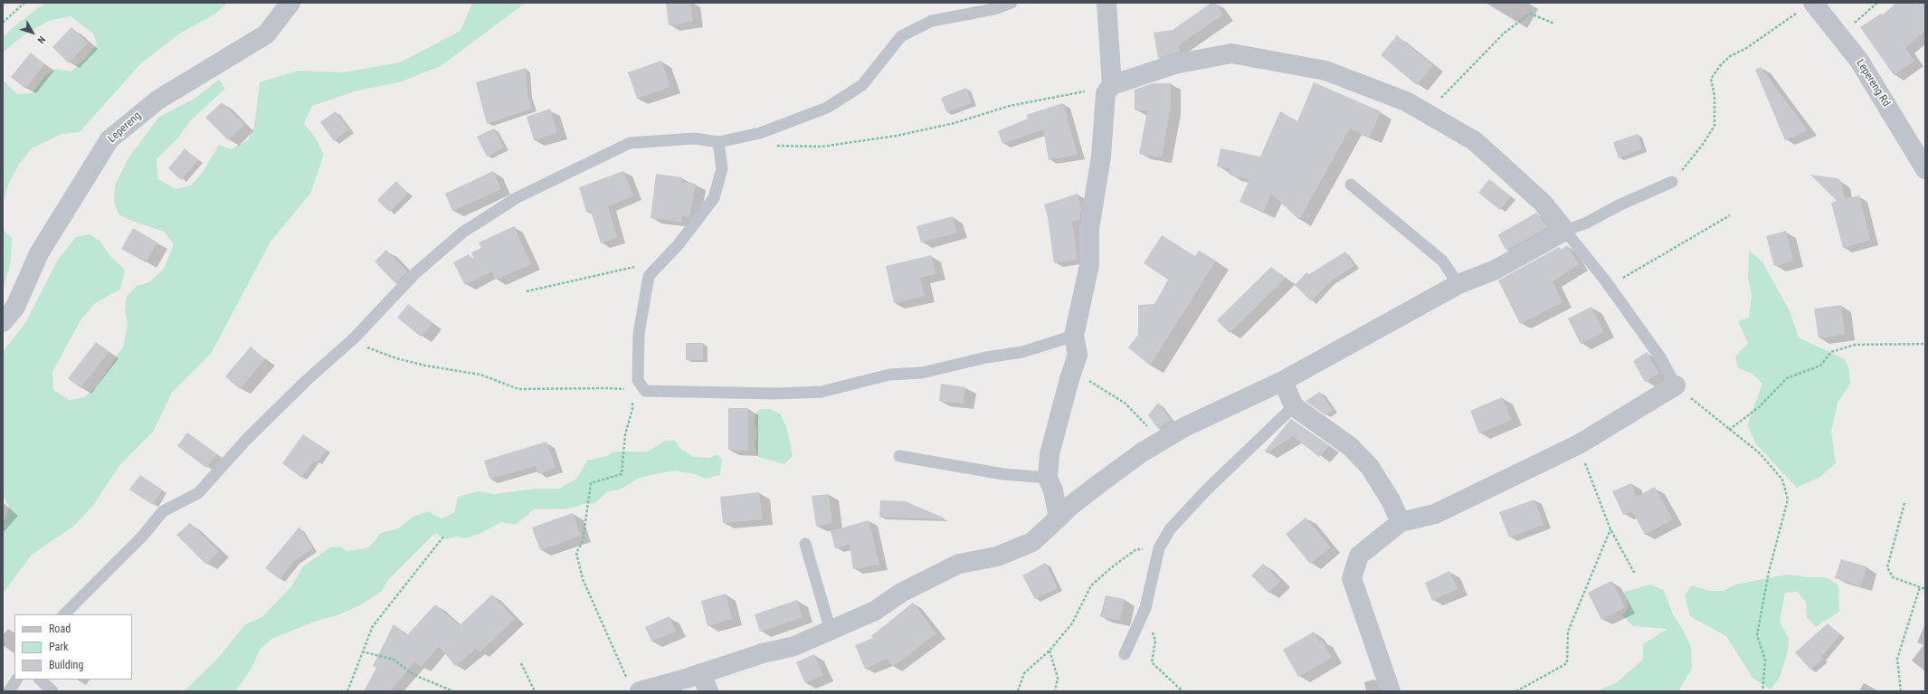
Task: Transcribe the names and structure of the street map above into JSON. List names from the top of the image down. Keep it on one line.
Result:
{"streets":{"street":["Lepereng Rd","Lepereng"]},"legend":["Road","Park","Building"],"north":"bottom right"}
